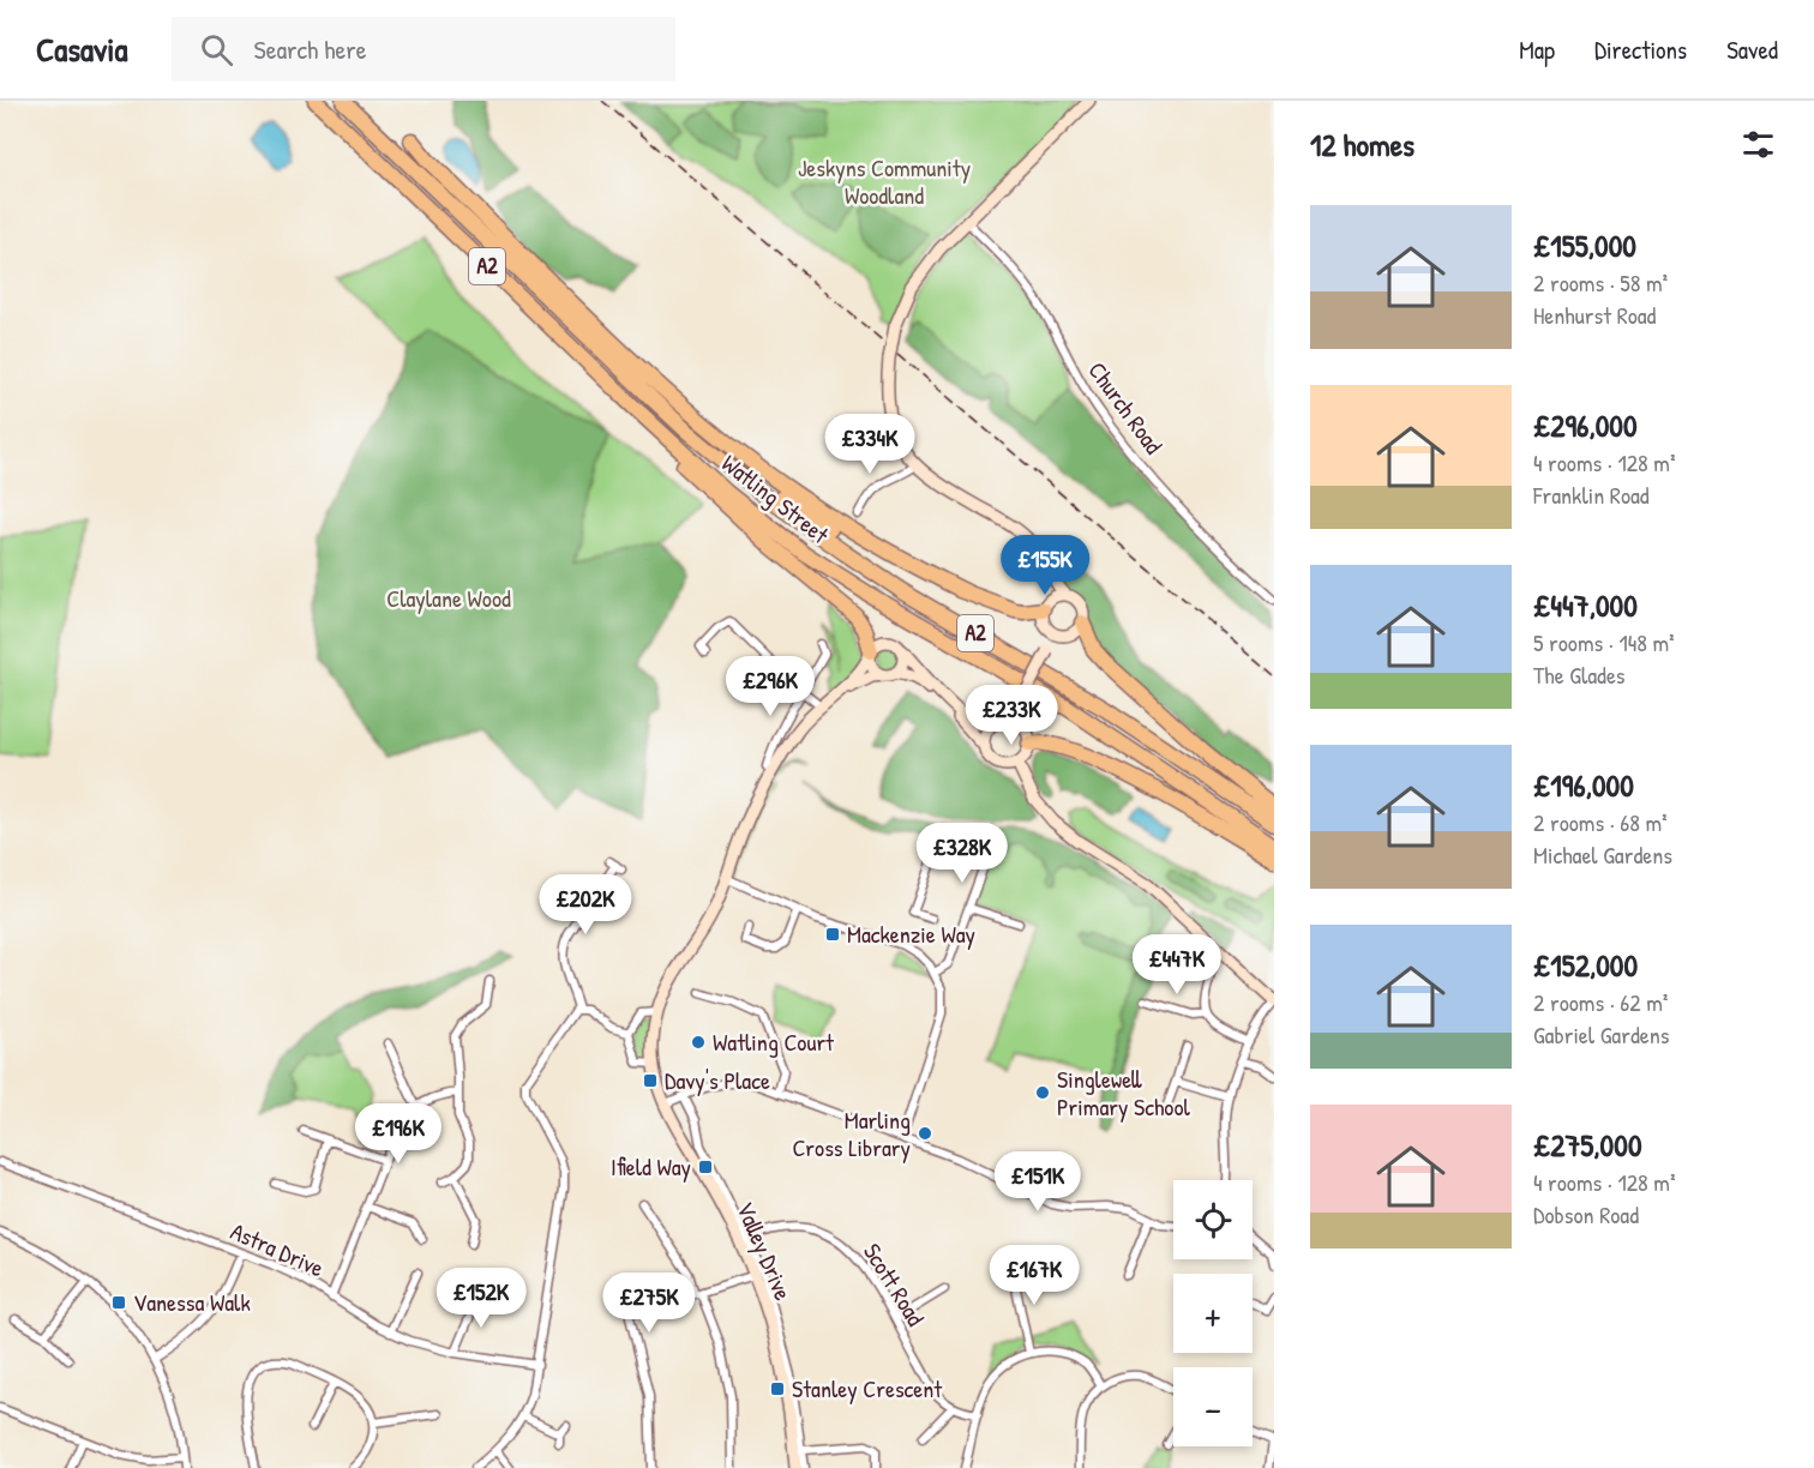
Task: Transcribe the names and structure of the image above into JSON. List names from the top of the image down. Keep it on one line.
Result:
{"streets":{"highway":["A2","Watling Street"],"street":["Church Road","Astra Drive","Valley Drive","Scott Road"]},"parks":["Jeskyns Community Woodland","Claylane Wood"],"places":{"transit":["Mackenzie Way","Davy's Place","Ifield Way","Vanessa Walk","Stanley Crescent"],"other":["Watling Court","Singlewell Primary School","Marling Cross Library"]},"page":{"header":"Casavia","search":"Search here","nav":["Map","Directions","Saved"],"heading":"12 homes","list":[{"name":"£155,000","note":"2 rooms · 58 m² · Henhurst Road"},{"name":"£296,000","note":"4 rooms · 128 m² · Franklin Road"},{"name":"£447,000","note":"5 rooms · 148 m² · The Glades"},{"name":"£196,000","note":"2 rooms · 68 m² · Michael Gardens"},{"name":"£152,000","note":"2 rooms · 62 m² · Gabriel Gardens"},{"name":"£275,000","note":"4 rooms · 128 m² · Dobson Road"}],"price":["£334K","£155K","£296K","£233K","£328K","£202K","£447K","£196K","£151K","£167K","£152K","£275K"],"map_buttons":["+","−"]}}
